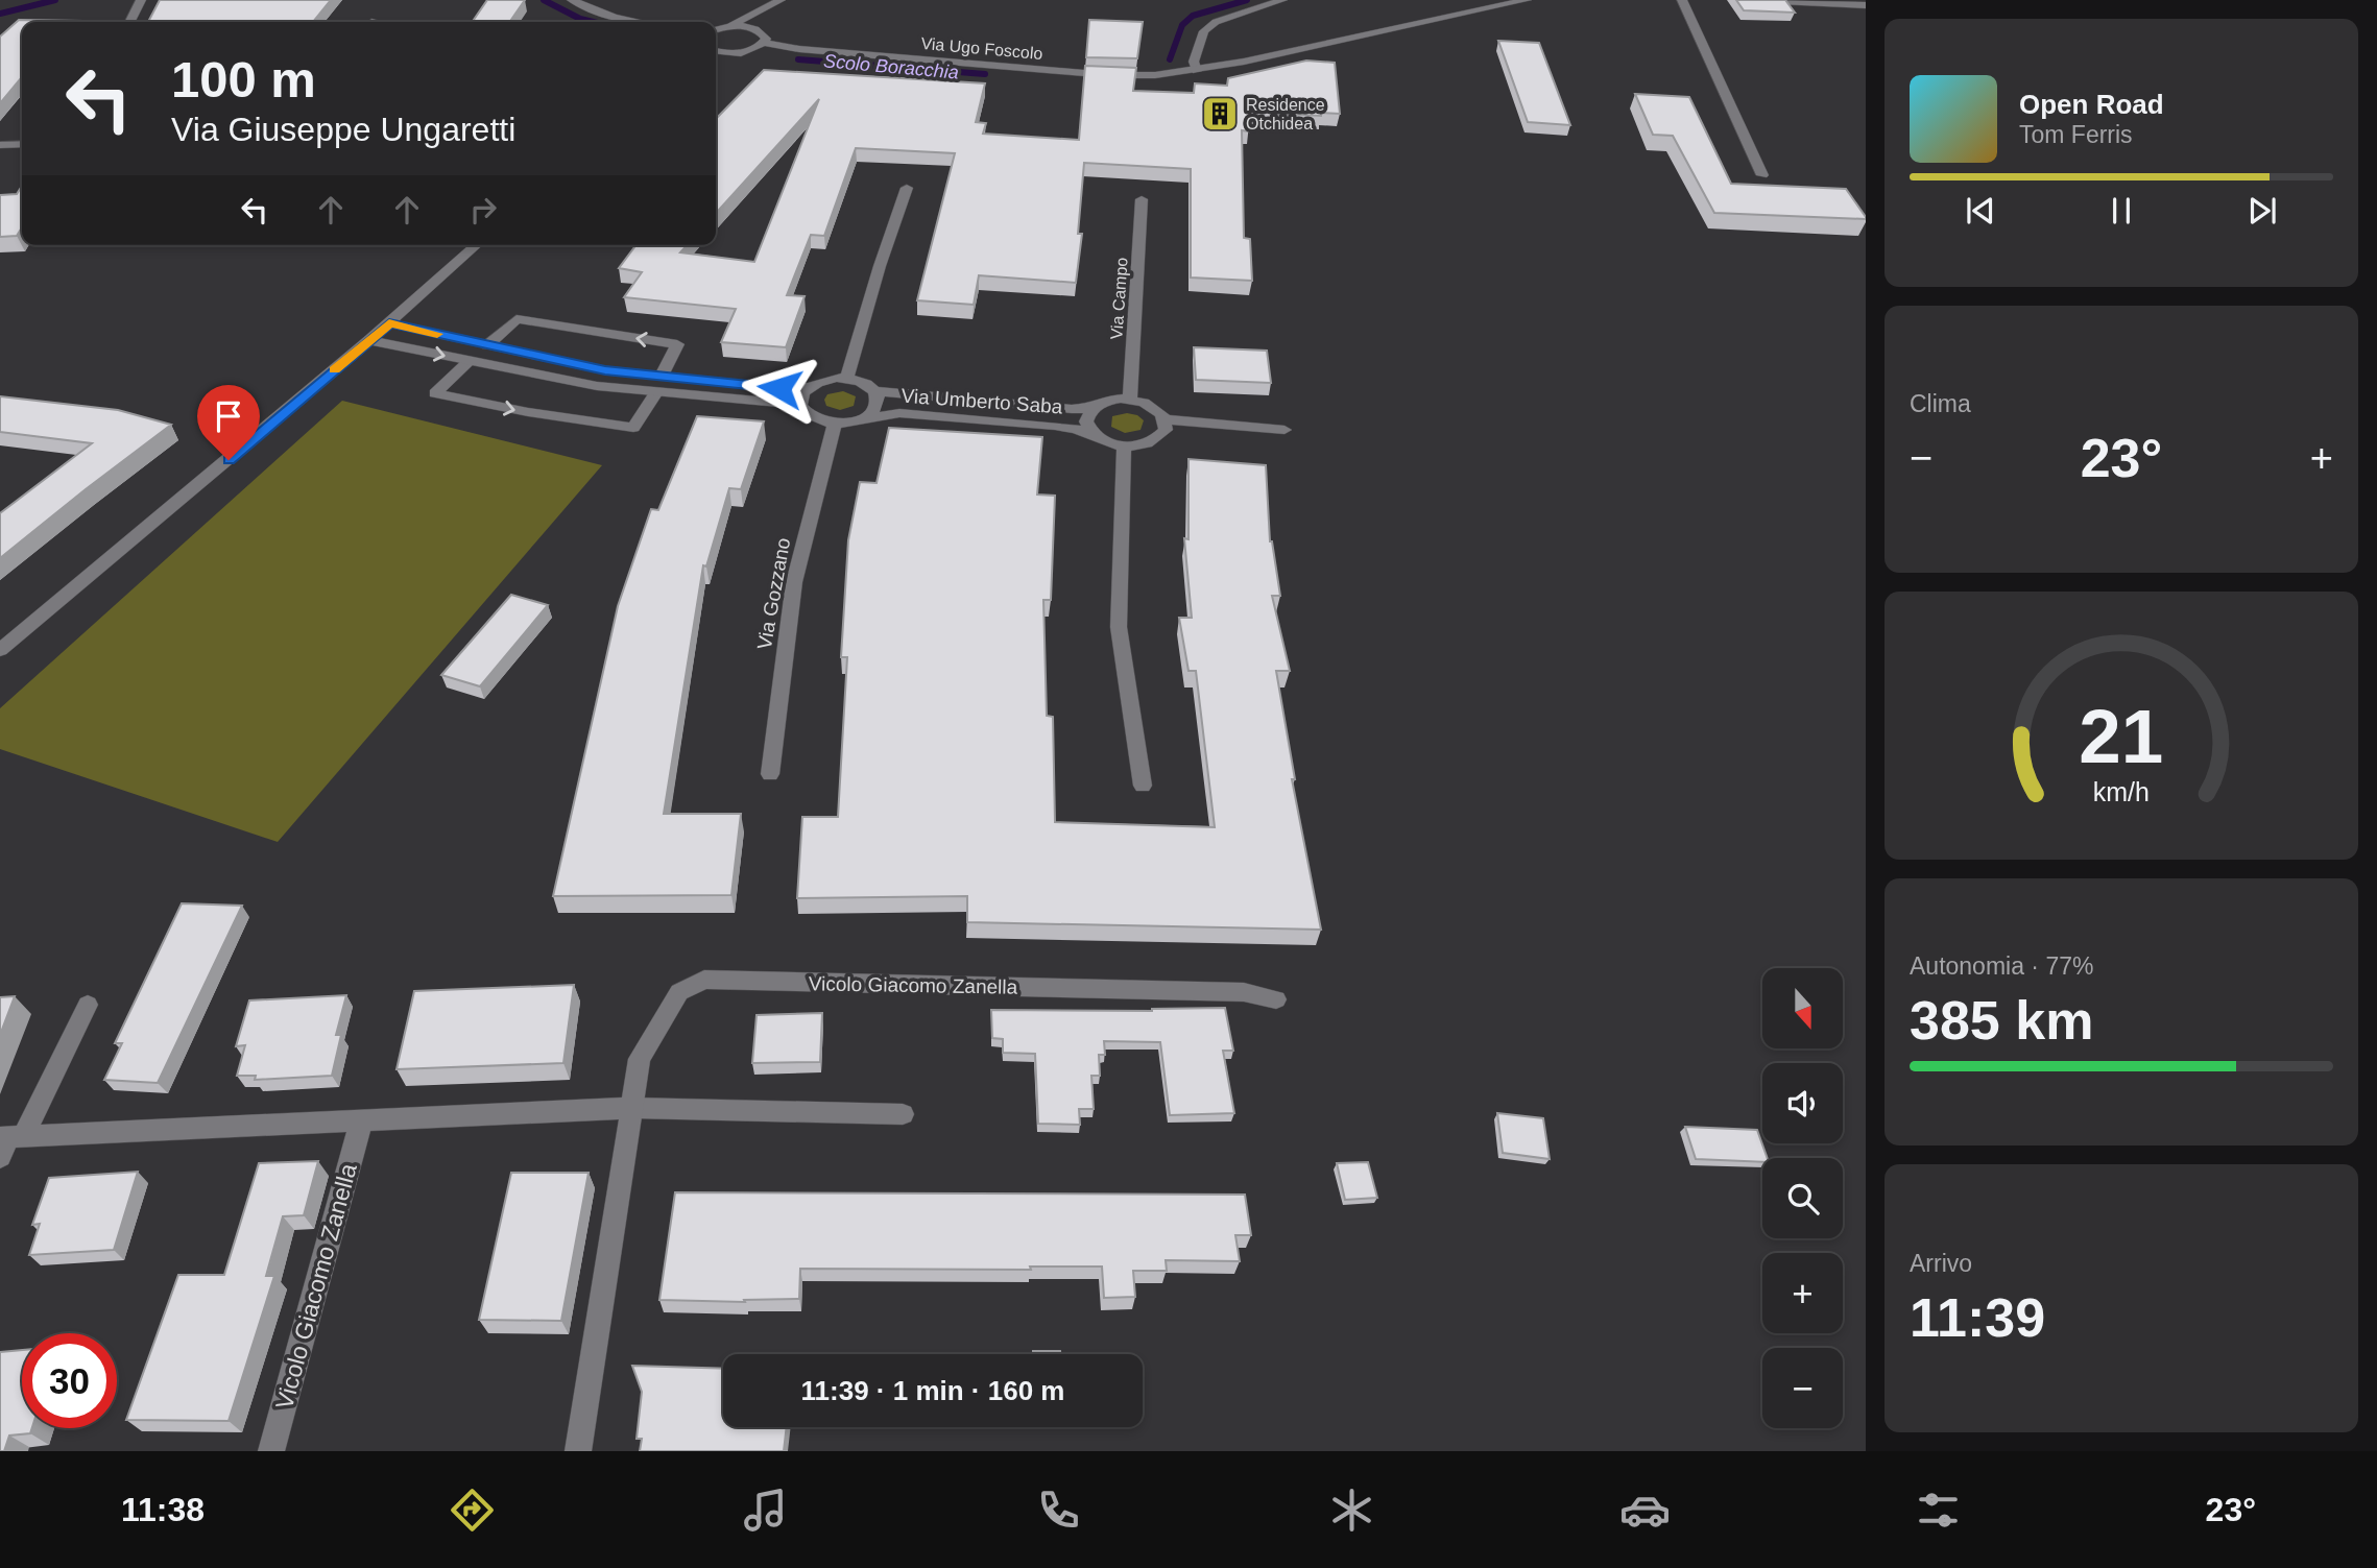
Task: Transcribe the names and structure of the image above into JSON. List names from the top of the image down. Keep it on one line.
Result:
{"streets":{"street":["Via Ugo Foscolo","Via Campo","Via Umberto Saba","Via Gozzano","Vicolo Giacomo Zanella"]},"crossings":[["Via Campo","Via Umberto Saba"],["Via Umberto Saba","Via Gozzano"]],"water":["Scolo Boracchia"],"places":{"building":["Residence Otchidea"]},"north":"bottom","page":{"turn":["100 m","Via Giuseppe Ungaretti"],"song":["Open Road","Tom Ferris"],"tile":["Clima",["Autonomia · 77%","385 km"],["Arrivo","11:39"]],"heat":["−","23°","+"],"map_buttons":["+","−"],"limit":"30","trip":"11:39 · 1 min · 160 m","tabs":["11:38","23°"],"gauge":["21","km/h"]}}
